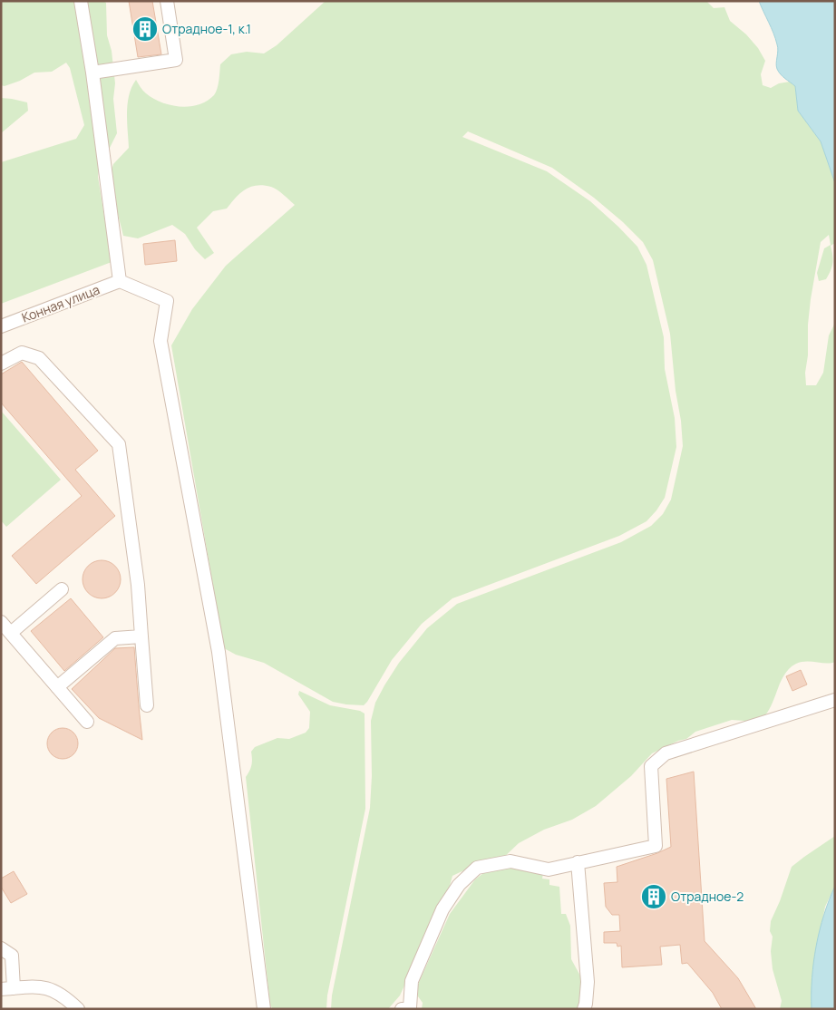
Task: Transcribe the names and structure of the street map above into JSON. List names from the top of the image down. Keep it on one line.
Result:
{"streets":{"street":["Конная улица"]},"places":{"building":["Отрадное-1, к.1","Отрадное-2"]}}
